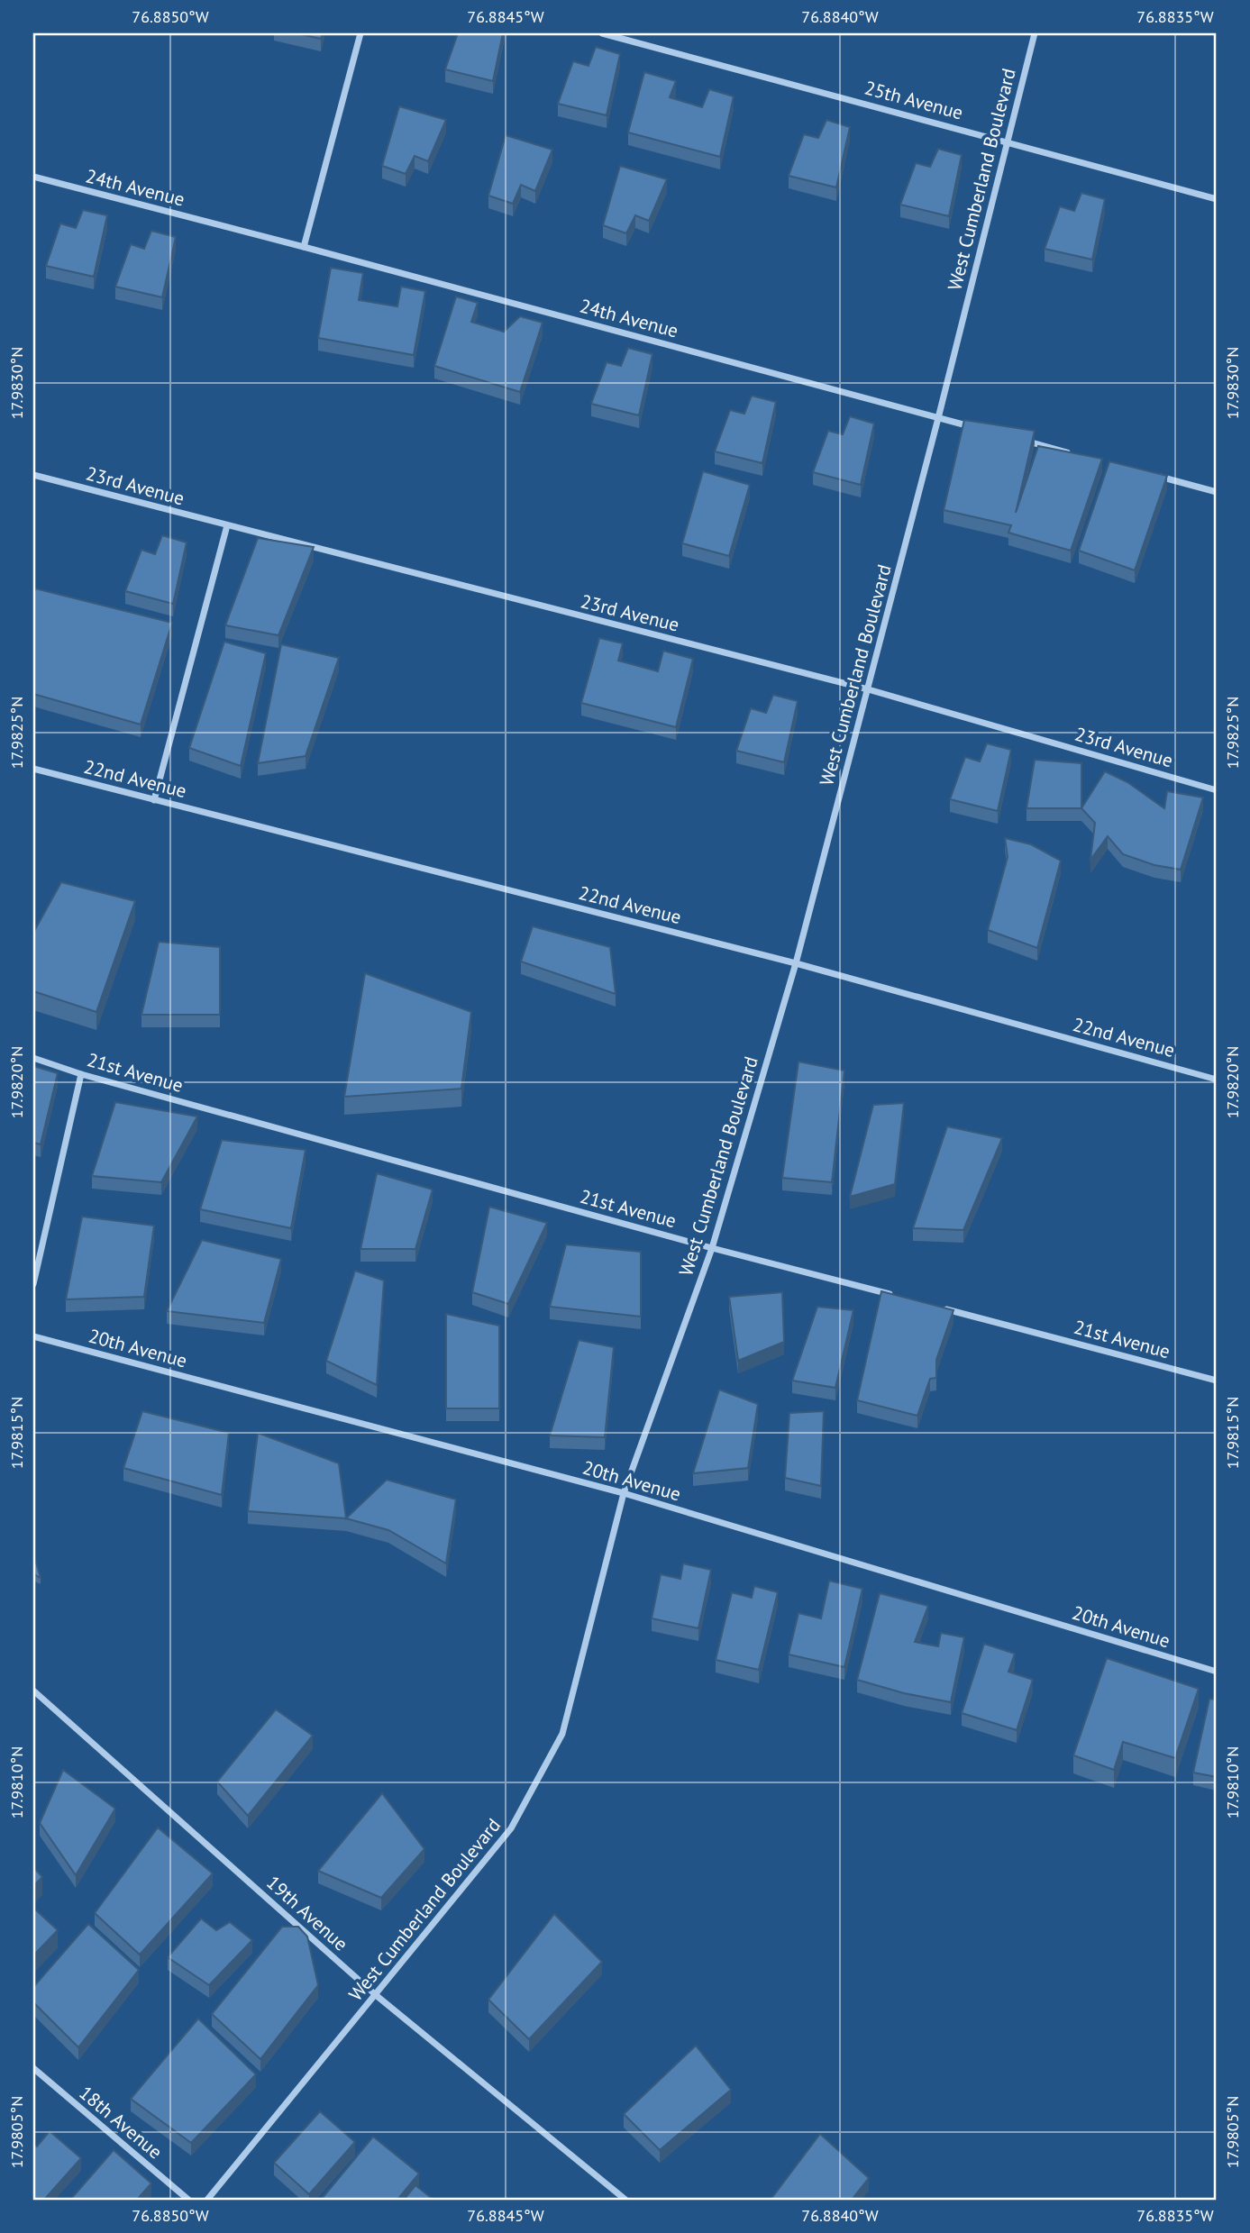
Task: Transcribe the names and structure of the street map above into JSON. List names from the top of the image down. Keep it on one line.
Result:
{"streets":{"street":["25th Avenue","West Cumberland Boulevard","24th Avenue","23rd Avenue","22nd Avenue","21st Avenue","20th Avenue","19th Avenue","18th Avenue"]},"crossings":[["25th Avenue","West Cumberland Boulevard"],["West Cumberland Boulevard","24th Avenue"],["West Cumberland Boulevard","23rd Avenue"],["West Cumberland Boulevard","22nd Avenue"],["West Cumberland Boulevard","21st Avenue"],["West Cumberland Boulevard","20th Avenue"],["West Cumberland Boulevard","19th Avenue"]],"coordinates":["76.8850°W","76.8845°W","76.8840°W","76.8835°W","17.9830°N","17.9825°N","17.9820°N","17.9815°N","17.9810°N","17.9805°N"]}
